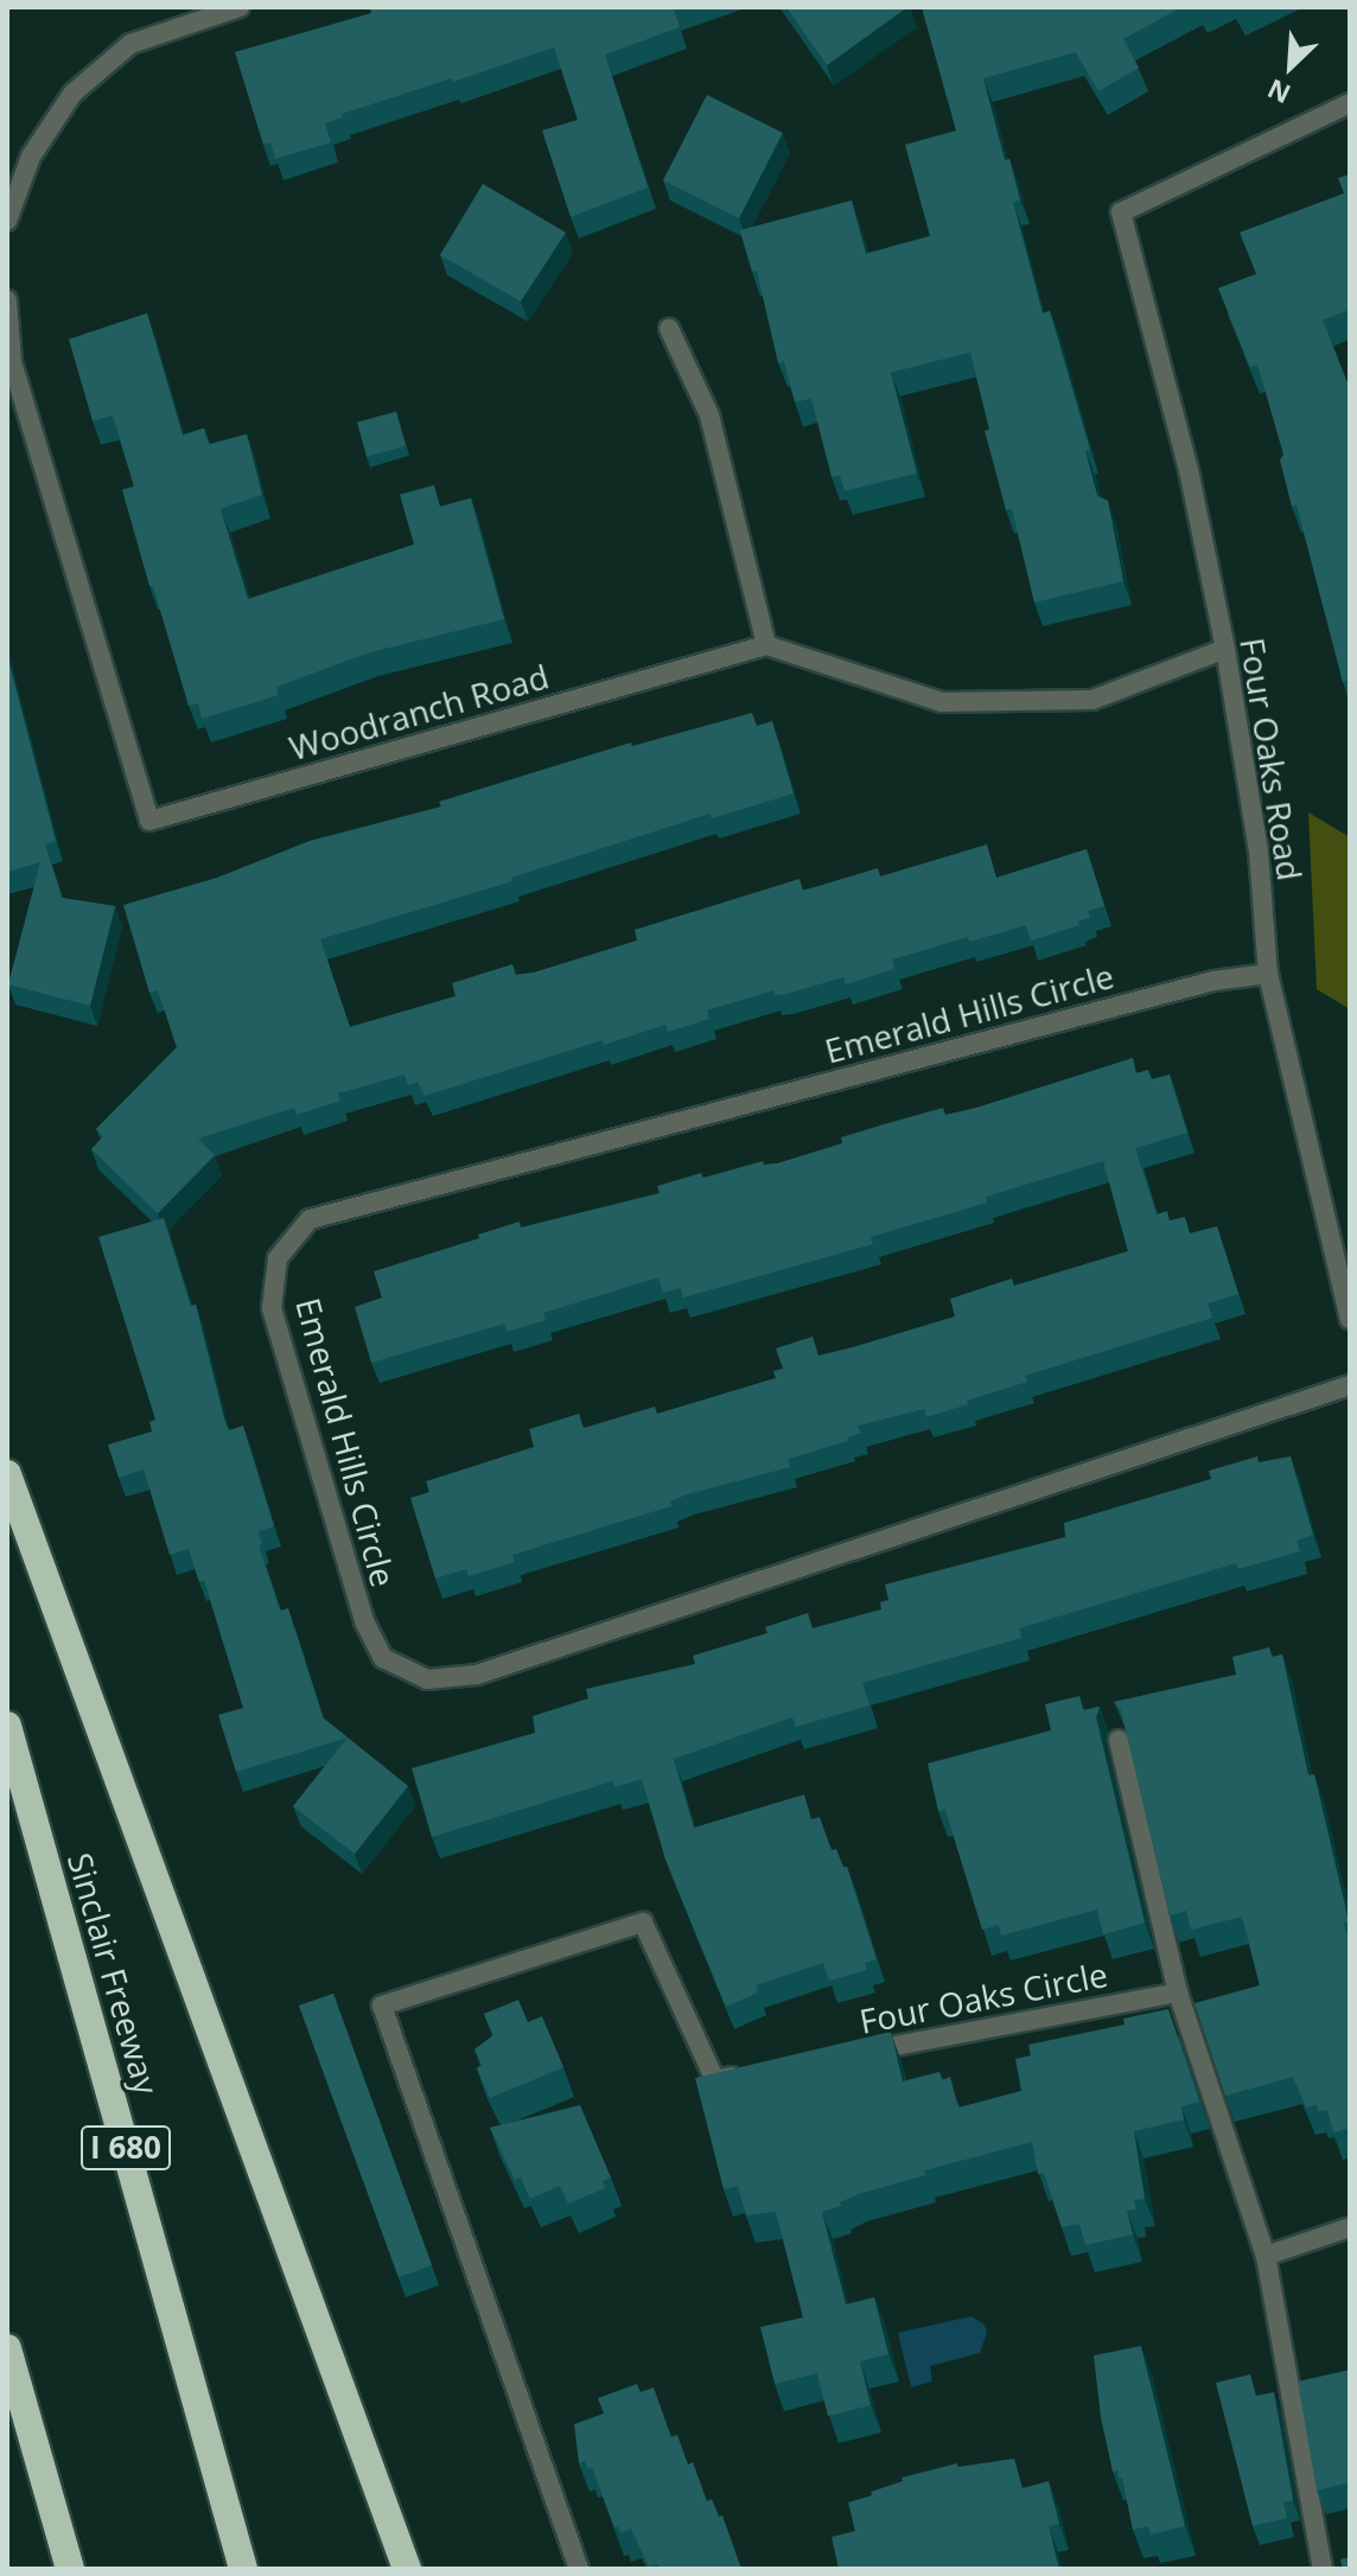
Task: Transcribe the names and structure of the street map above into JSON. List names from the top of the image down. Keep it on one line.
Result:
{"streets":{"highway":["Sinclair Freeway","I 680"],"street":["Woodranch Road","Four Oaks Road","Emerald Hills Circle","Four Oaks Circle"]},"crossings":[["Four Oaks Road","Emerald Hills Circle"]],"north":"bottom left"}
